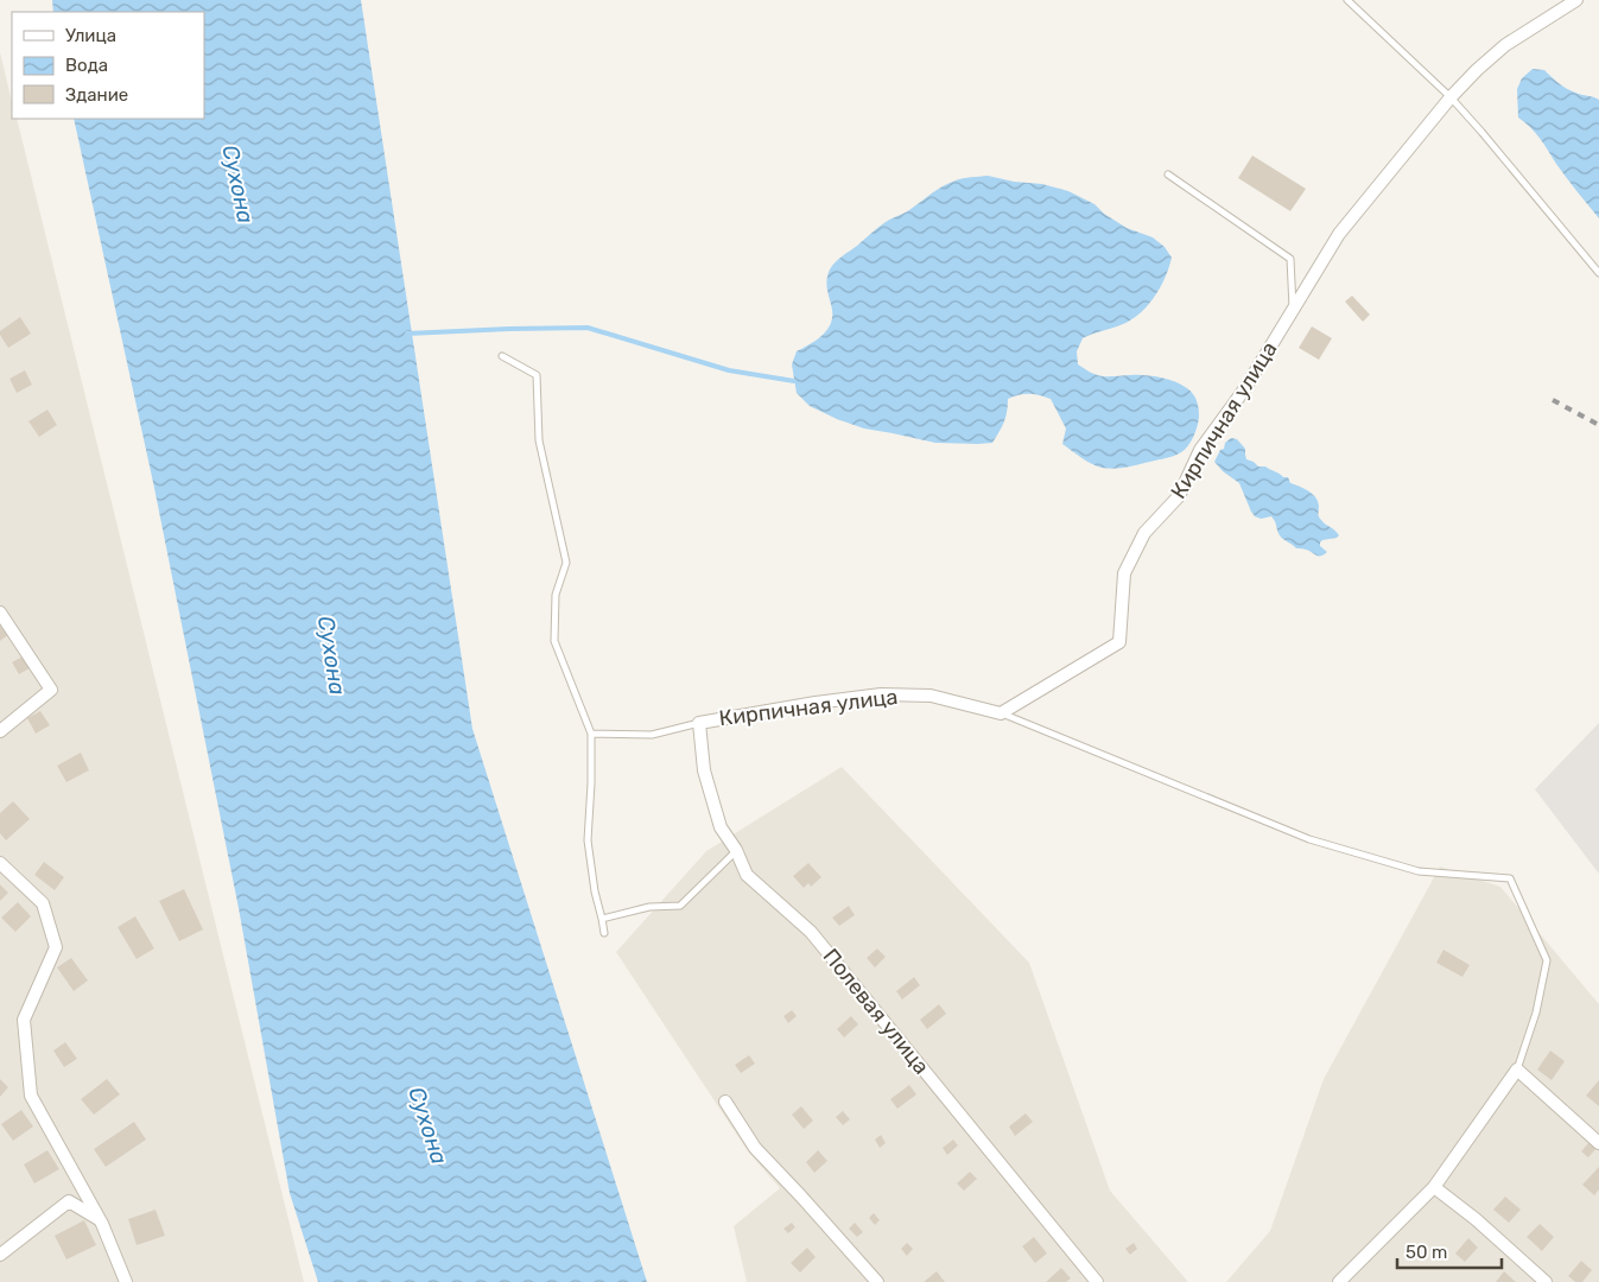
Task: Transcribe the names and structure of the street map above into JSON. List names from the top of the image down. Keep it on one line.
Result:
{"streets":{"street":["Кирпичная улица","Полевая улица"]},"crossings":[["Кирпичная улица","Полевая улица"]],"water":["Сухона"],"legend":["Улица","Вода","Здание"],"scale_bar":"50 m"}
